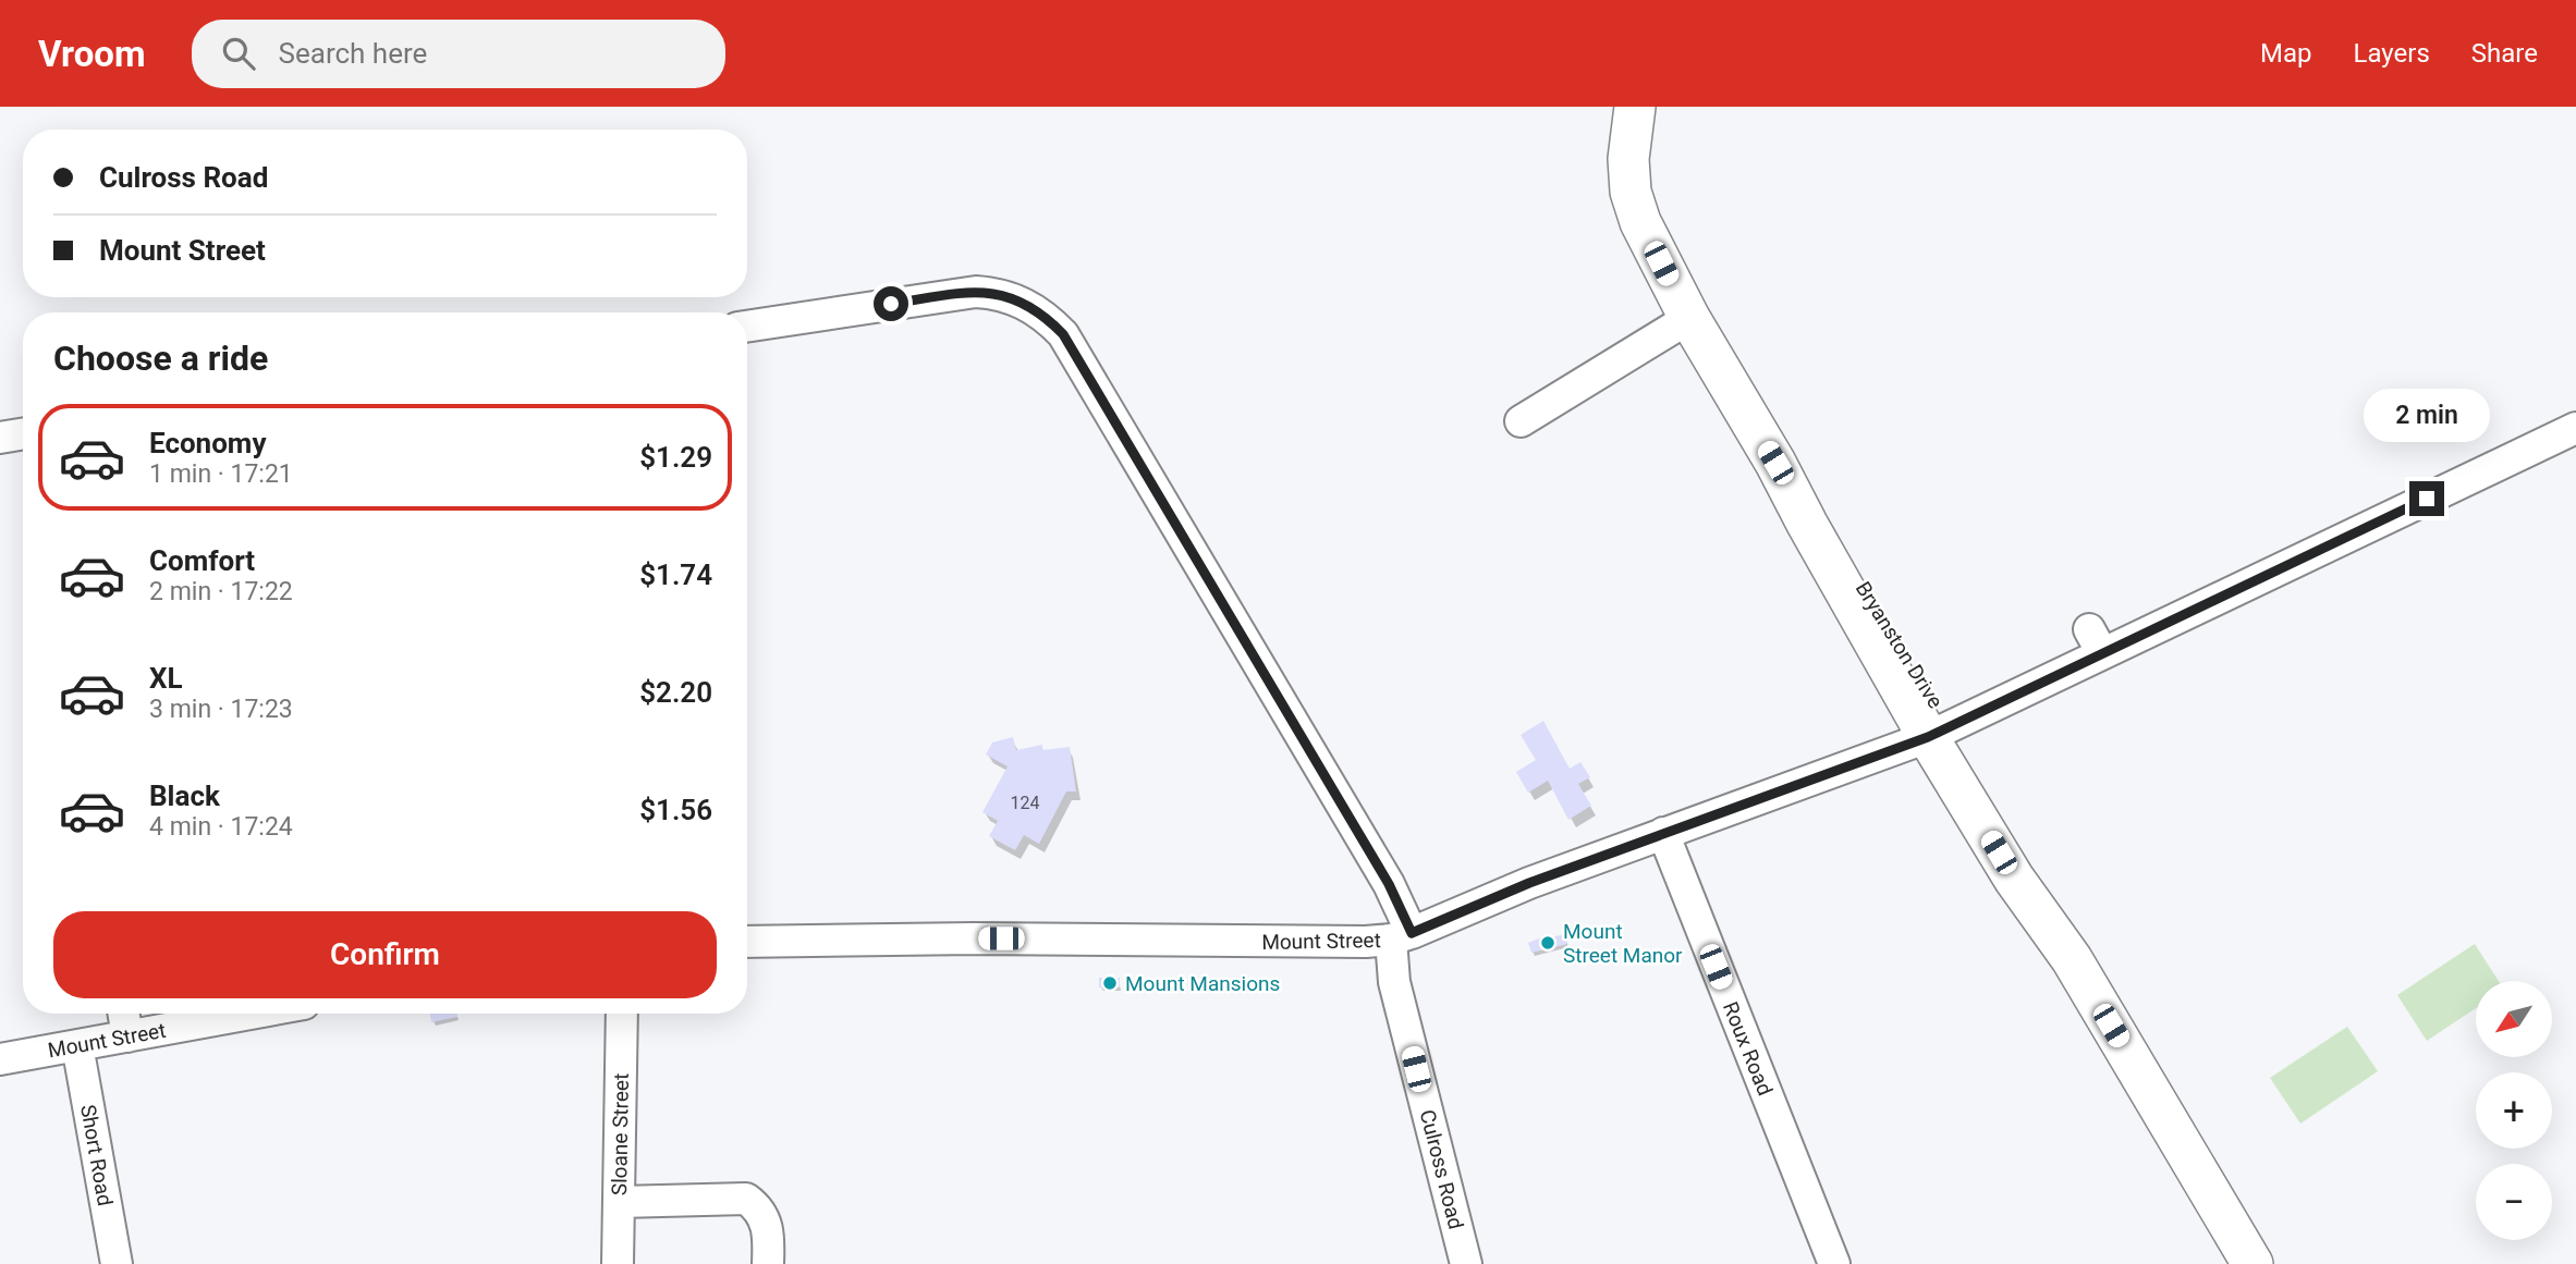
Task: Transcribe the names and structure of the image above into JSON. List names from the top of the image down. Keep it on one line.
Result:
{"streets":{"main road":["Bryanston Drive"],"street":["Mount Street","Roux Road","Sloane Street","Short Road","Culross Road"]},"crossings":[["Bryanston Drive","Mount Street"],["Mount Street","Roux Road"],["Mount Street","Short Road"],["Mount Street","Culross Road"]],"places":["Mount Street Manor","Mount Mansions"],"house_numbers":["124"],"north":"bottom left","page":{"header":"Vroom","search":"Search here","nav":["Map","Layers","Share"],"banner":["Culross Road","Mount Street"],"heading":"Choose a ride","bubble":"2 min","list":[{"name":"Economy","note":"1 min · 17:21","value":"$1.29"},{"name":"Comfort","note":"2 min · 17:22","value":"$1.74"},{"name":"XL","note":"3 min · 17:23","value":"$2.20"},{"name":"Black","note":"4 min · 17:24","value":"$1.56"}],"buttons":"Confirm","map_buttons":["+","−"]}}
